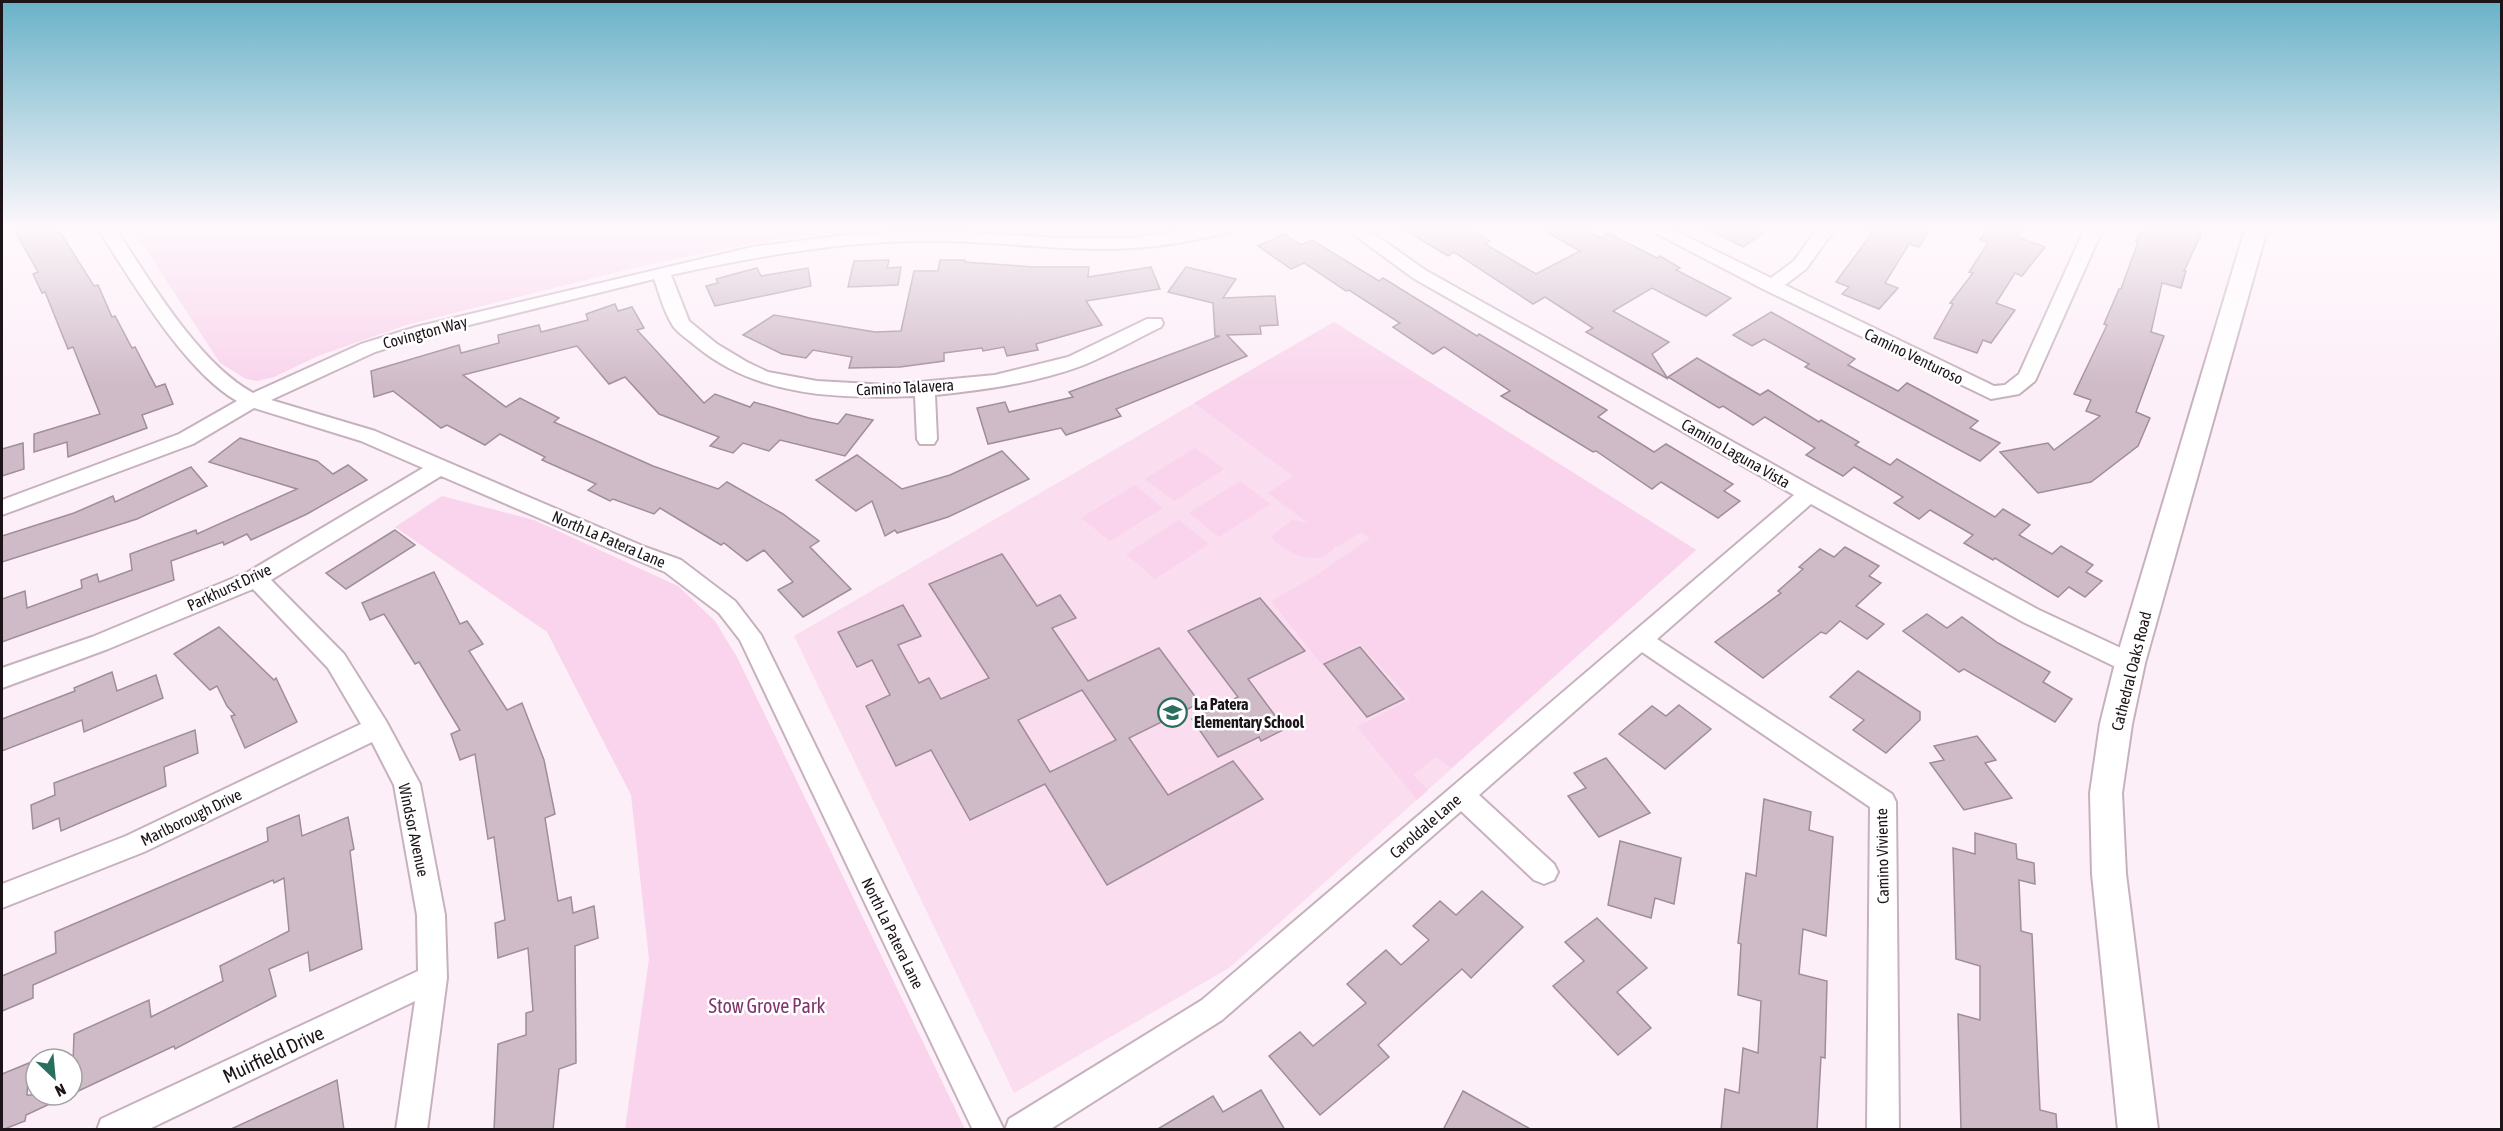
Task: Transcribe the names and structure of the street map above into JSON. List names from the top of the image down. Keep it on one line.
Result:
{"streets":{"main road":["Cathedral Oaks Road"],"street":["Covington Way","Camino Venturoso","Camino Talavera","Camino Laguna Vista","North La Patera Lane","Parkhurst Drive","Marlborough Drive","Caroldale Lane","Windsor Avenue","Camino Viviente","Muirfield Drive"]},"crossings":[["Covington Way","North La Patera Lane"],["Camino Laguna Vista","Cathedral Oaks Road"],["Camino Laguna Vista","Caroldale Lane"],["North La Patera Lane","Parkhurst Drive"],["Parkhurst Drive","Windsor Avenue"],["Marlborough Drive","Windsor Avenue"],["Caroldale Lane","Camino Viviente"],["Windsor Avenue","Muirfield Drive"]],"parks":["Stow Grove Park"],"places":{"school or university":["La Patera Elementary School"]},"north":"bottom right"}
